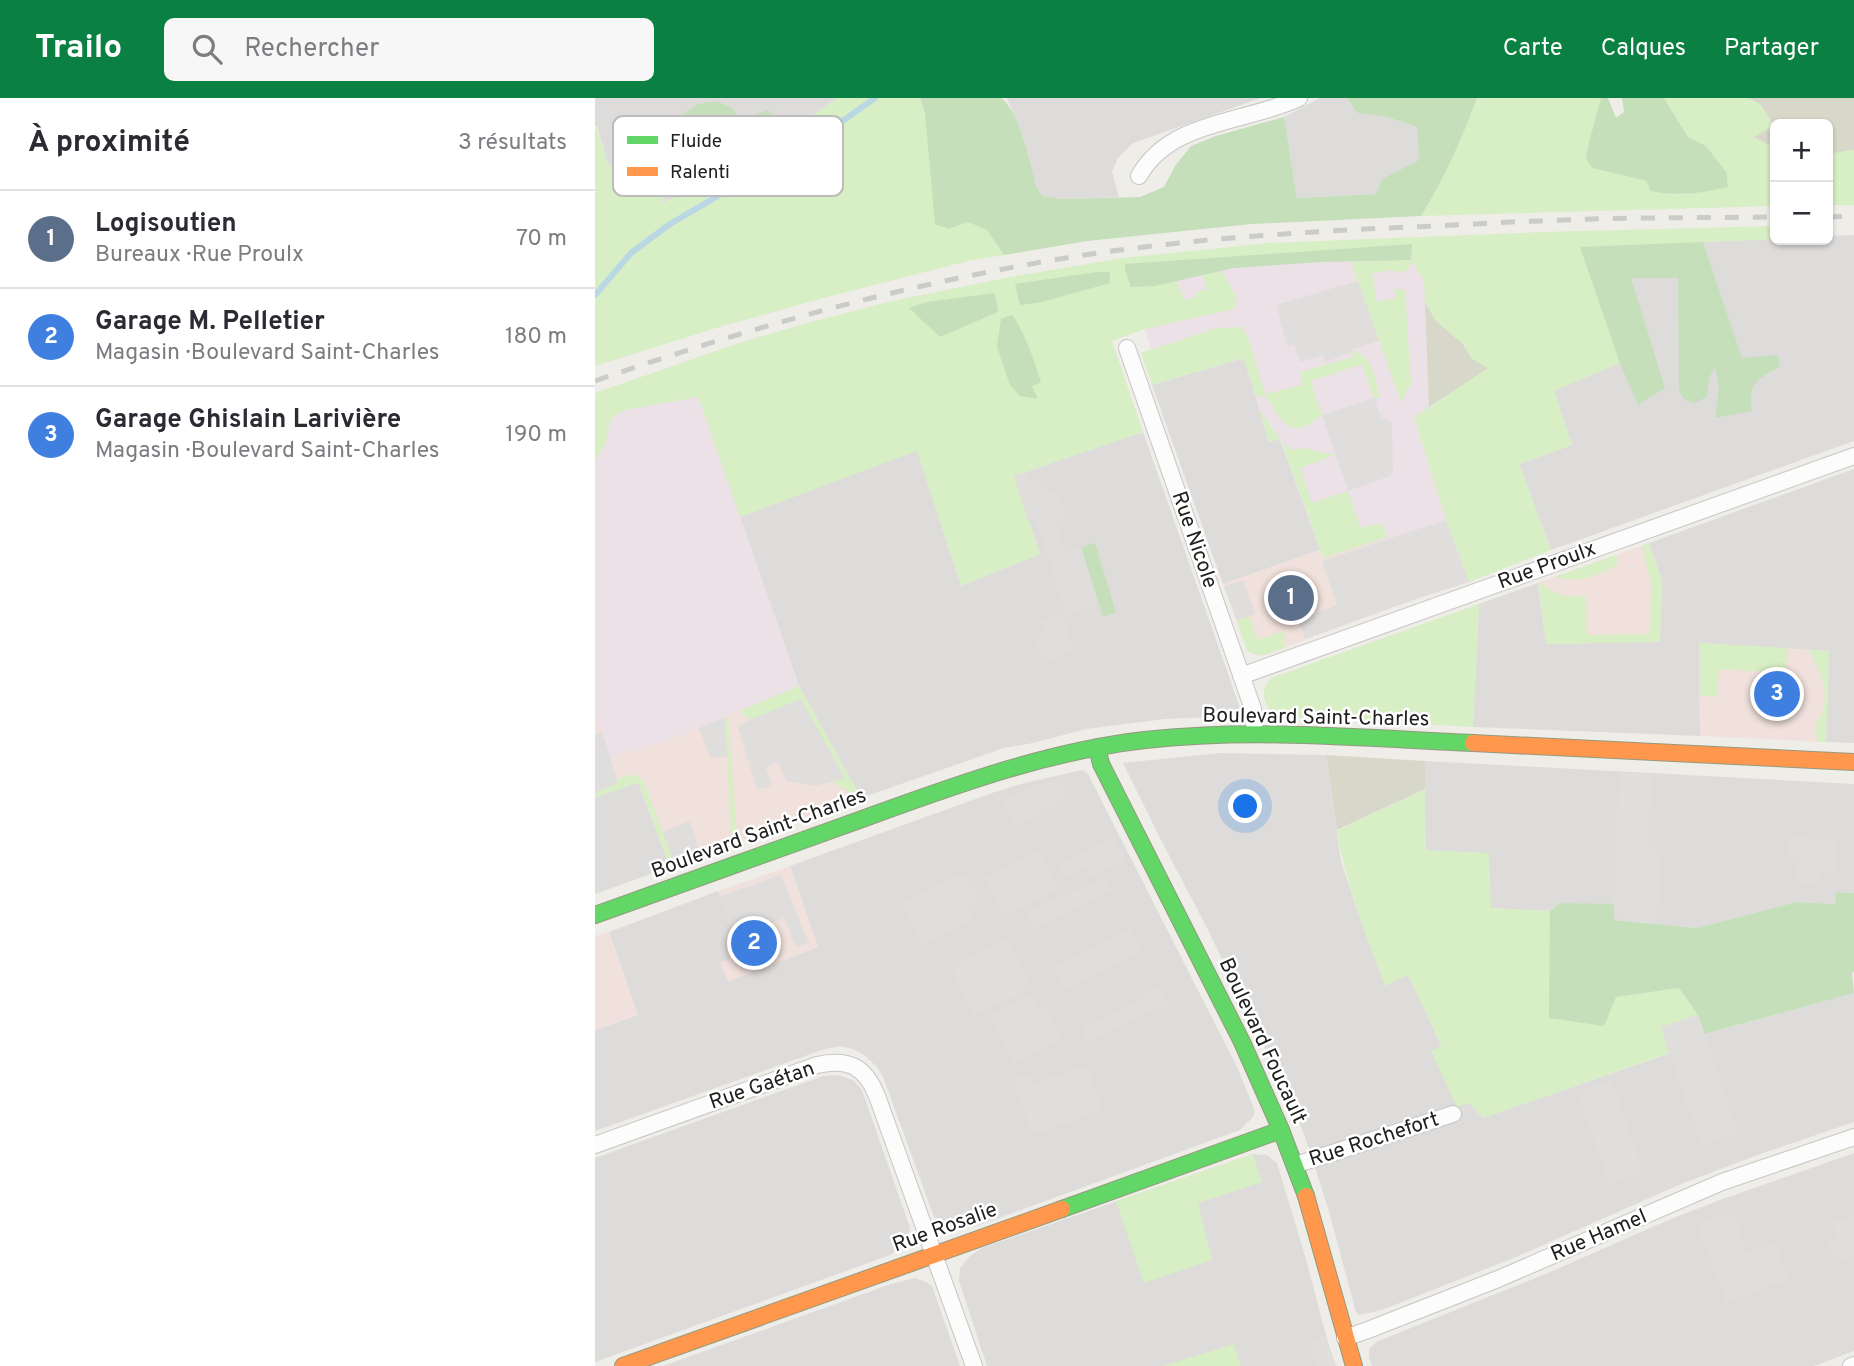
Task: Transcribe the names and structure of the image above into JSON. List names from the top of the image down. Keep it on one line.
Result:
{"streets":{"street":["Rue Nicole","Rue Proulx","Boulevard Saint-Charles","Boulevard Foucault","Rue Gaétan","Rue Rochefort","Rue Rosalie","Rue Hamel"]},"crossings":[["Rue Nicole","Rue Proulx"],["Rue Nicole","Boulevard Saint-Charles"],["Boulevard Saint-Charles","Boulevard Foucault"],["Boulevard Foucault","Rue Rochefort"],["Boulevard Foucault","Rue Rosalie"],["Boulevard Foucault","Rue Hamel"],["Rue Gaétan","Rue Rosalie"]],"legend":["Fluide","Ralenti"],"page":{"header":"Trailo","search":"Rechercher","nav":["Carte","Calques","Partager"],"heading":["À proximité","3 résultats"],"map_buttons":["+","−"],"list":[{"mark":"1","name":"Logisoutien","note":"Bureaux · Rue Proulx","value":"70 m"},{"mark":"2","name":"Garage M. Pelletier","note":"Magasin · Boulevard Saint-Charles","value":"180 m"},{"mark":"3","name":"Garage Ghislain Larivière","note":"Magasin · Boulevard Saint-Charles","value":"190 m"}],"pins":["1","3","2"]}}
